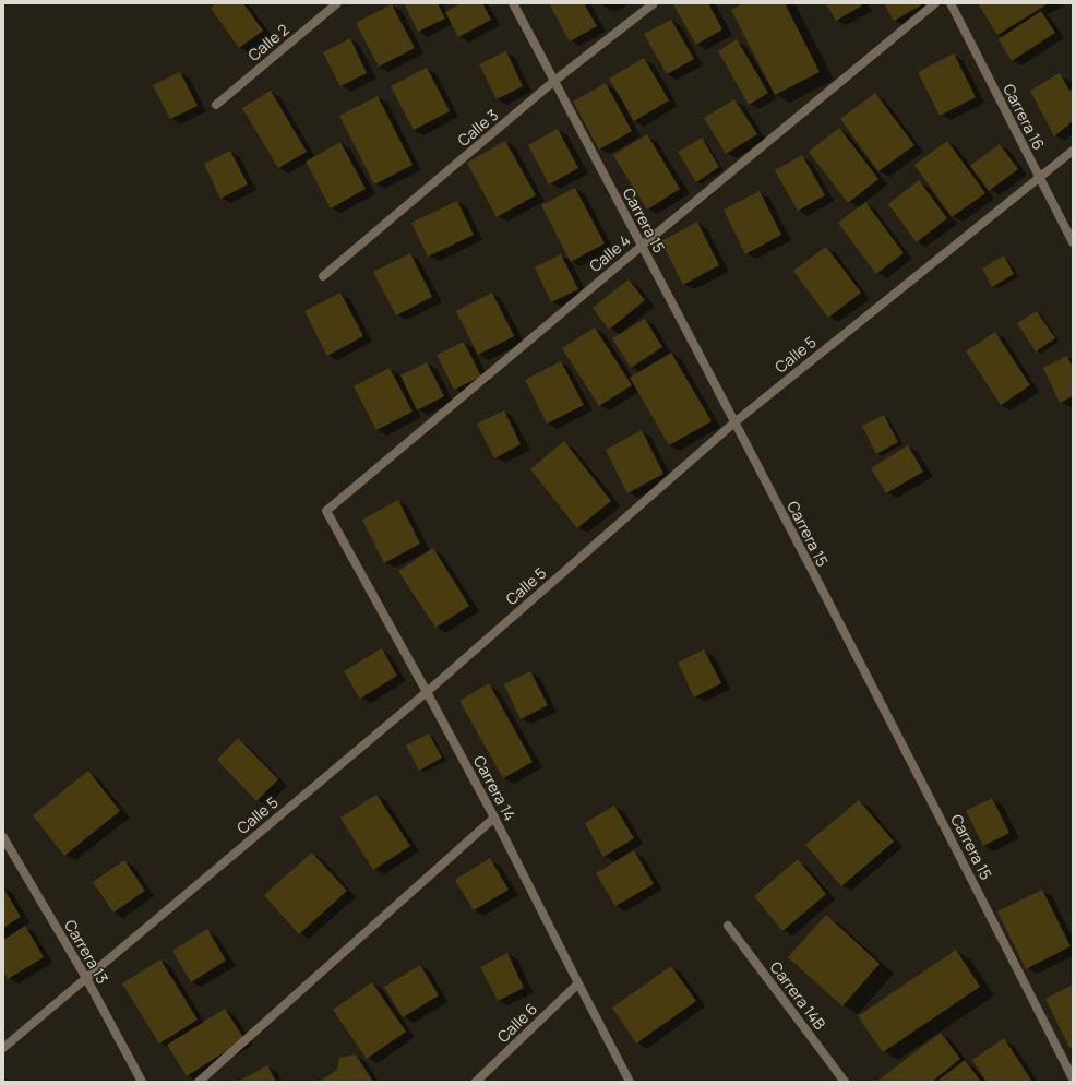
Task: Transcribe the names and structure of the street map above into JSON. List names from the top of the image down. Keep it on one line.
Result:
{"streets":{"street":["Calle 2","Carrera 16","Calle 3","Carrera 15","Calle 4","Calle 5","Carrera 14","Carrera 13","Carrera 14B","Calle 6"]},"crossings":[["Carrera 16","Calle 5"],["Calle 3","Carrera 15"],["Carrera 15","Calle 4"],["Carrera 15","Calle 5"],["Calle 4","Carrera 14"],["Calle 5","Carrera 14"],["Calle 5","Carrera 13"],["Carrera 14","Calle 6"]]}
